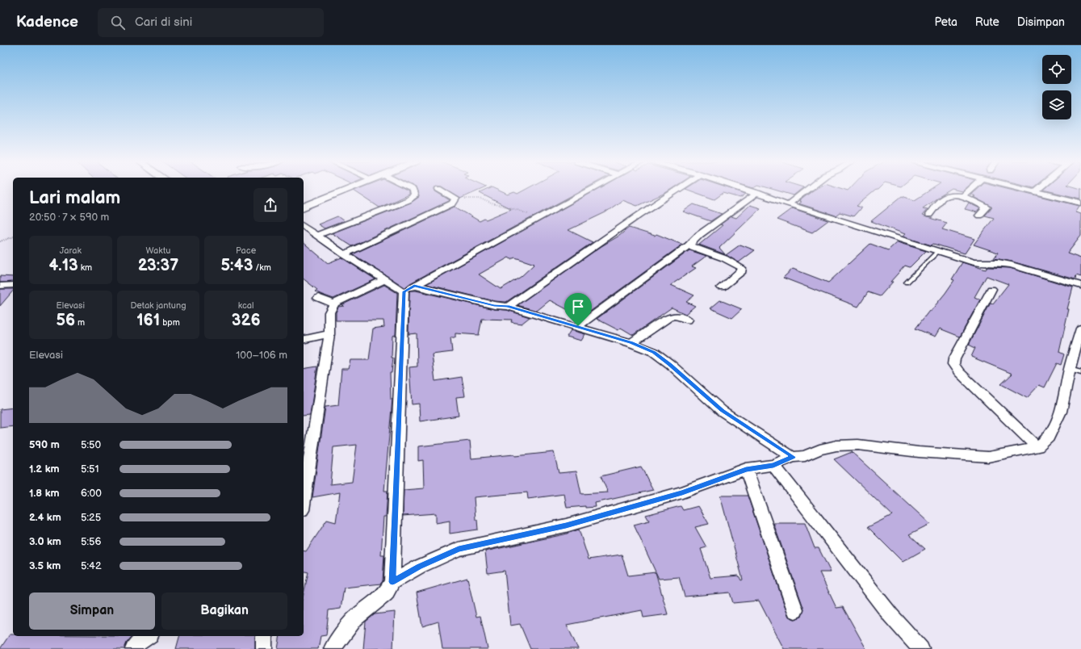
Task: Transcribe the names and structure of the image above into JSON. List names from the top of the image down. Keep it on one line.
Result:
{"page":{"header":"Kadence","search":"Cari di sini","nav":["Peta","Rute","Disimpan"],"heading":["Lari malam","20:50 · 7 × 590 m"],"stats":[["Jarak","4.13 km"],["Waktu","23:37"],["Pace","5:43 /km"],["Elevasi","56 m"],["Detak jantung","161 bpm"],["kcal","326"]],"chart":["Elevasi","100–106 m"],"list":[{"name":"590 m","note":"5:50"},{"name":"1.2 km","note":"5:51"},{"name":"1.8 km","note":"6:00"},{"name":"2.4 km","note":"5:25"},{"name":"3.0 km","note":"5:56"},{"name":"3.5 km","note":"5:42"}],"buttons":["Simpan","Bagikan"]}}
